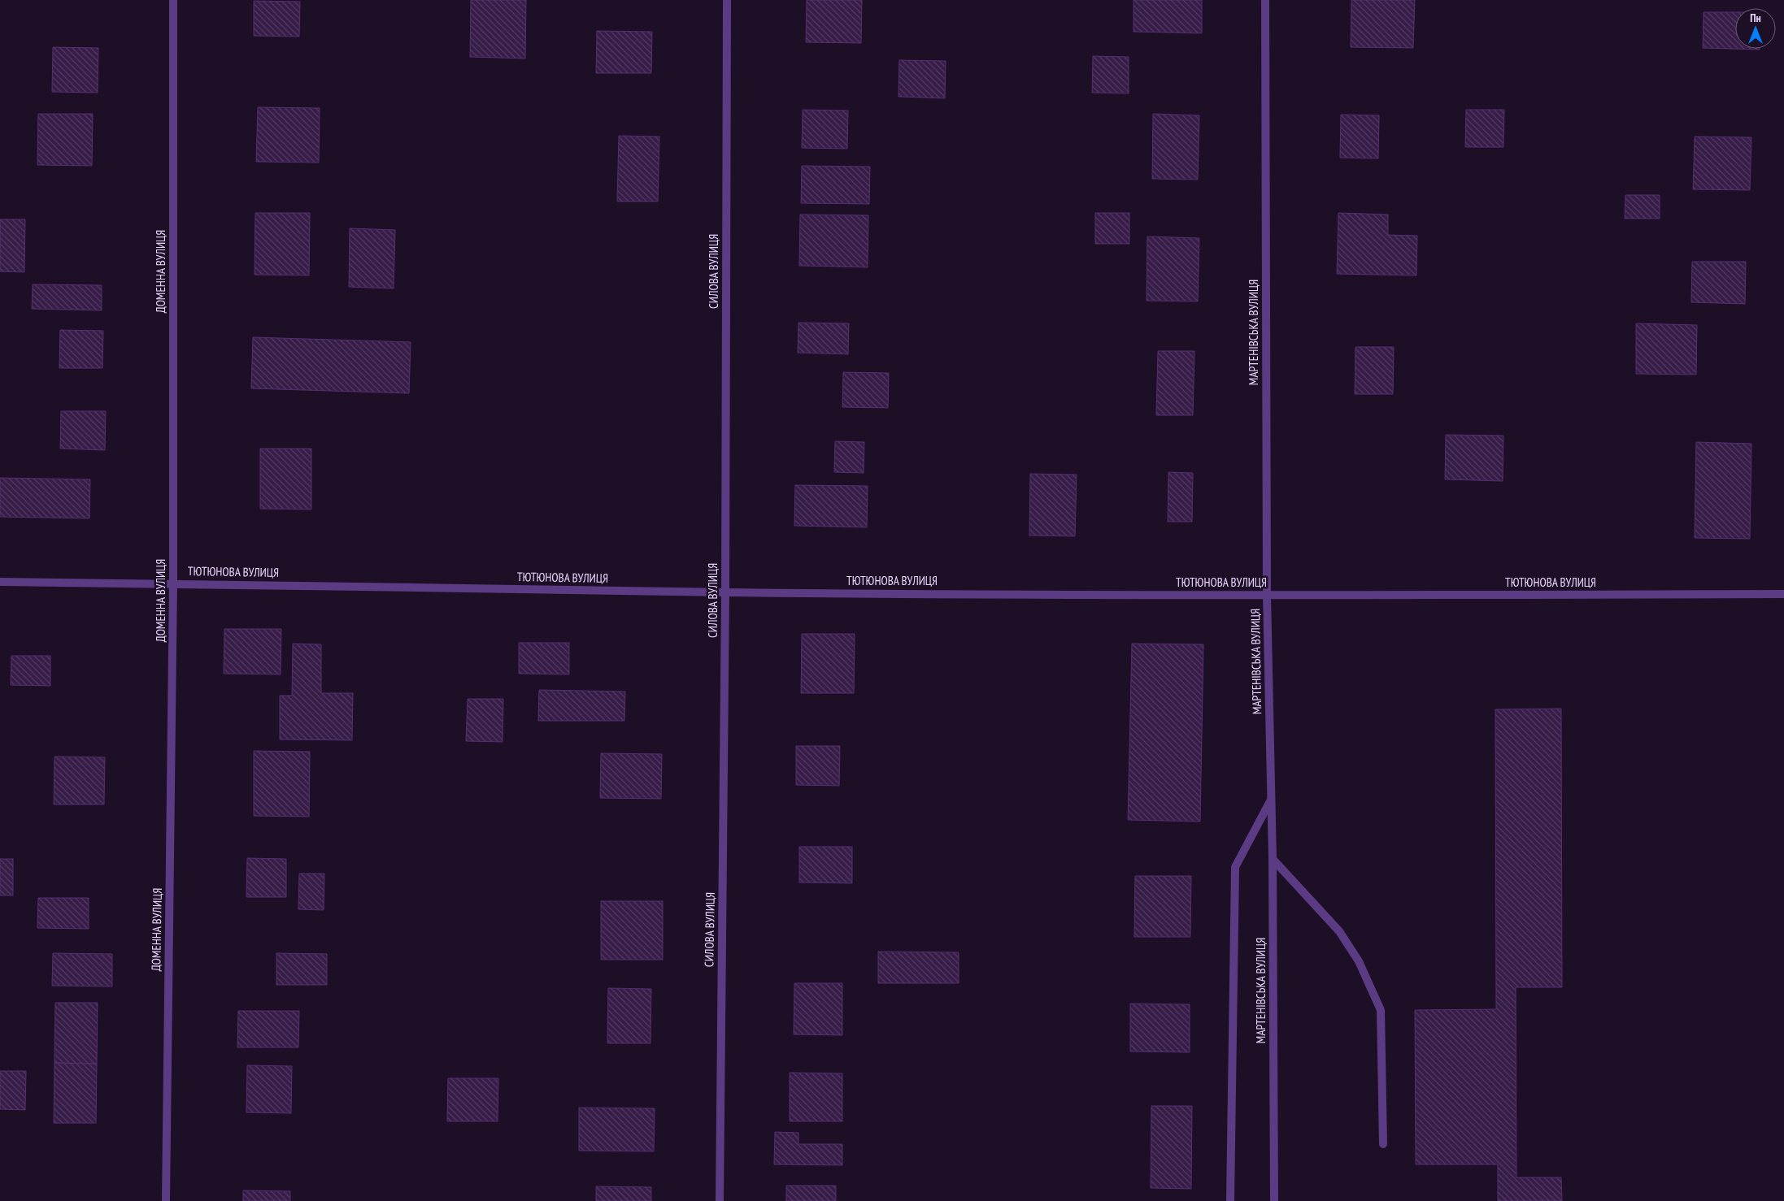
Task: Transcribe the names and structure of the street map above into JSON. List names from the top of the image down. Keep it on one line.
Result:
{"streets":{"street":["ДОМЕННА ВУЛИЦЯ","СИЛОВА ВУЛИЦЯ","МАРТЕНІВСЬКА ВУЛИЦЯ","ТЮТЮНОВА ВУЛИЦЯ"]},"crossings":[["ДОМЕННА ВУЛИЦЯ","ТЮТЮНОВА ВУЛИЦЯ"],["СИЛОВА ВУЛИЦЯ","ТЮТЮНОВА ВУЛИЦЯ"],["МАРТЕНІВСЬКА ВУЛИЦЯ","ТЮТЮНОВА ВУЛИЦЯ"]],"north":"top"}
